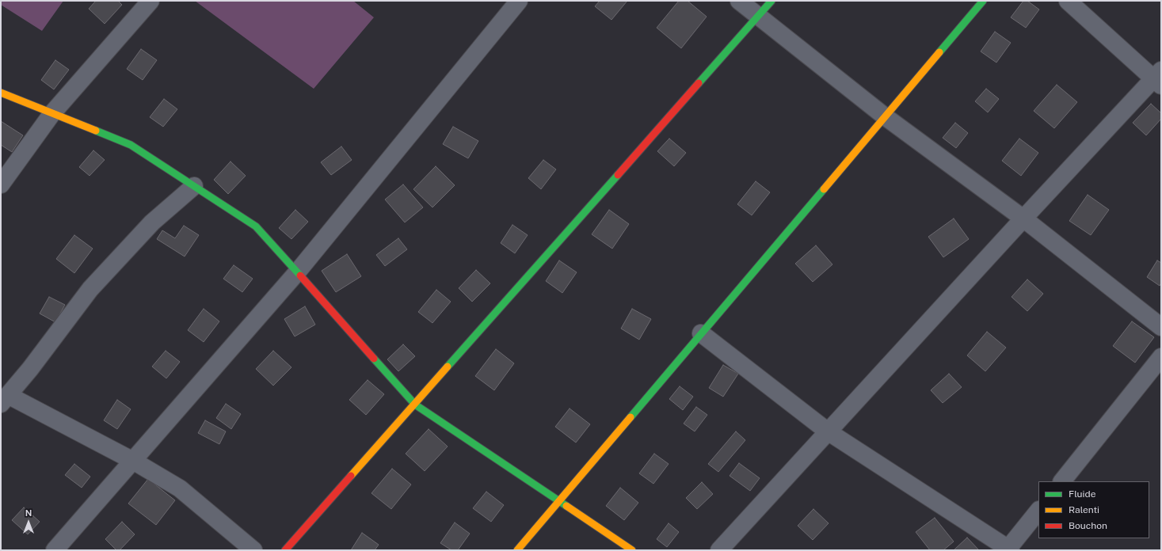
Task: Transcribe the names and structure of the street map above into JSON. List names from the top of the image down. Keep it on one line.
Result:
{"legend":["Fluide","Ralenti","Bouchon"],"north":"top"}
